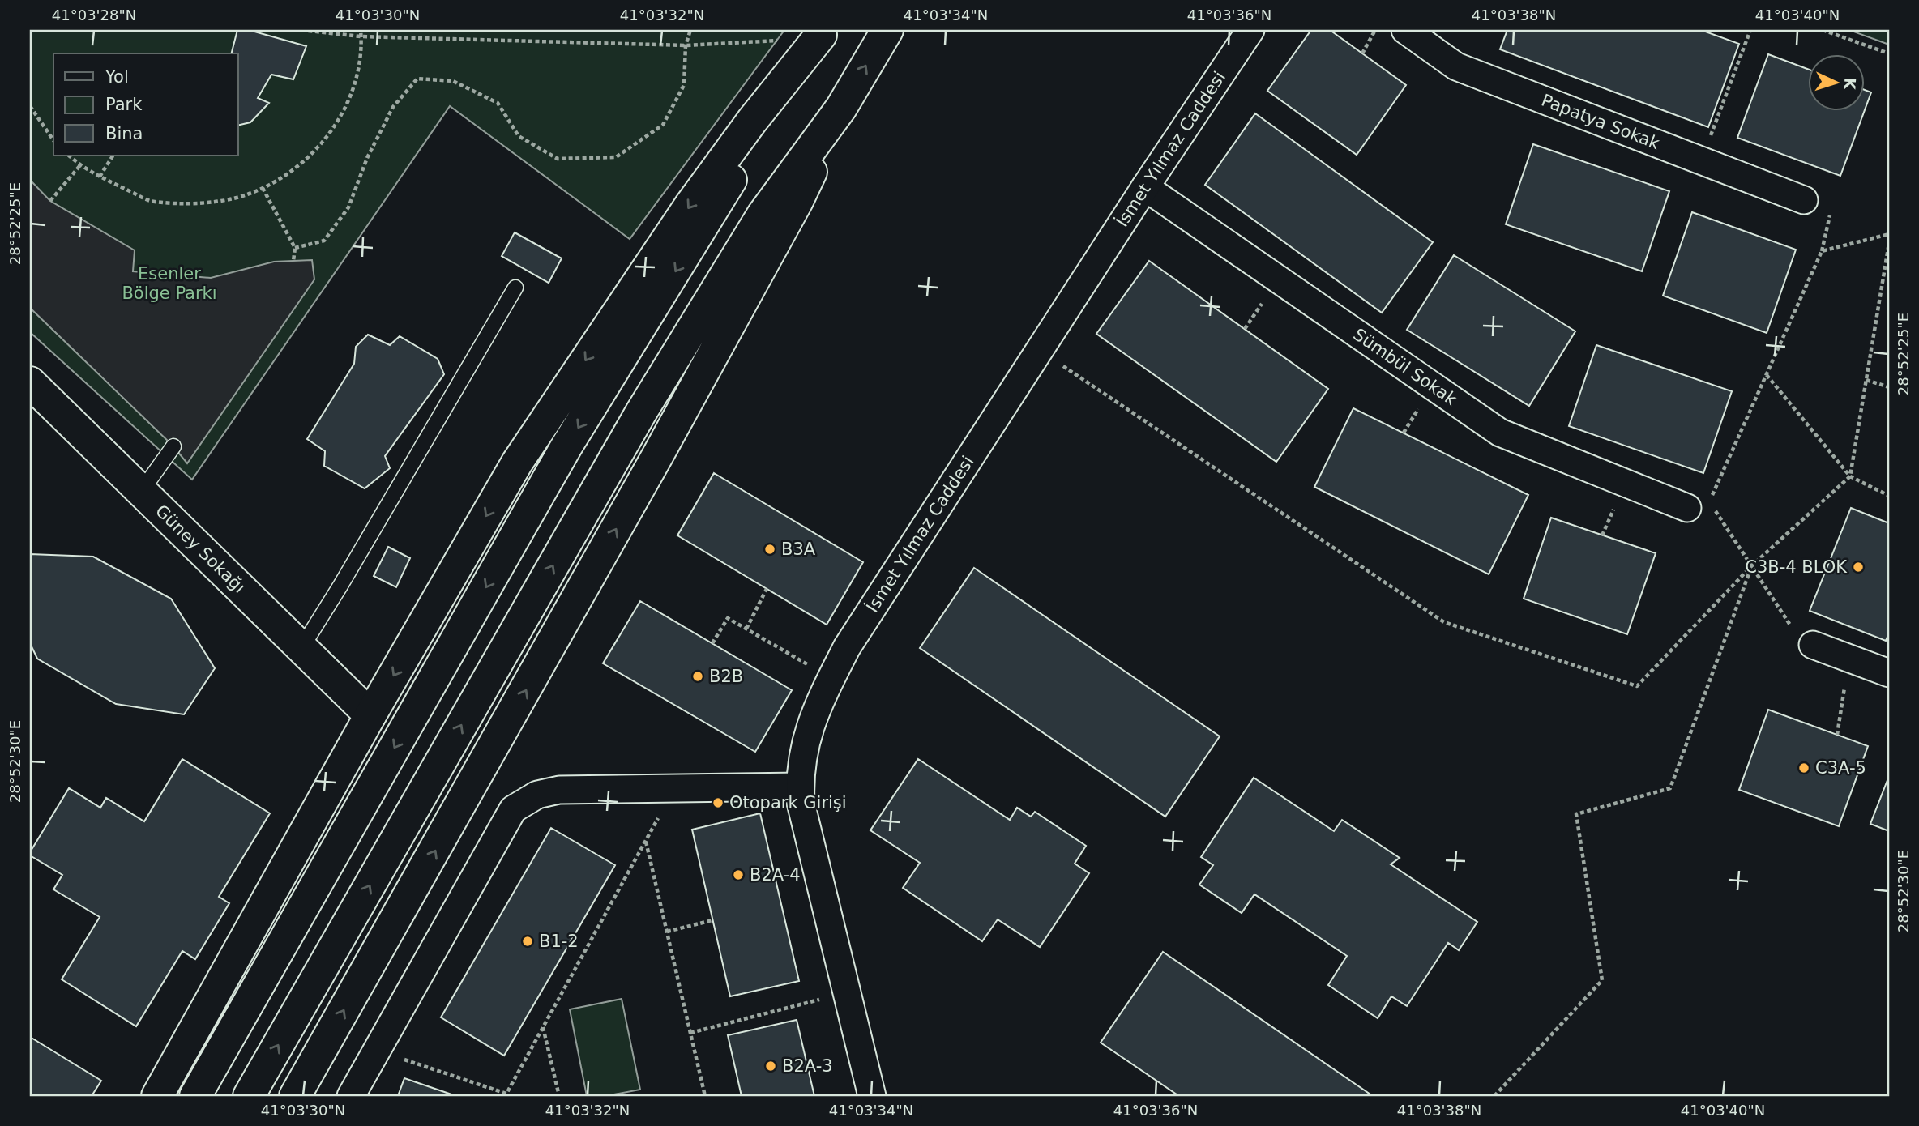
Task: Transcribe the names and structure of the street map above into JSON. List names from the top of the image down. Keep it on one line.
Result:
{"streets":{"main road":["Güney Sokağı"],"street":["Papatya Sokak","İsmet Yılmaz Caddesi","Sümbül Sokak"]},"crossings":[["İsmet Yılmaz Caddesi","Sümbül Sokak"]],"parks":["Esenler Bölge Parkı"],"places":["B3A","C3B-4 BLOK","B2B","C3A-5","Otopark Girişi","B2A-4","B1-2","B2A-3"],"legend":["Yol","Park","Bina"],"north":"right","coordinates":["41°03'28\"N","41°03'30\"N","41°03'32\"N","41°03'34\"N","41°03'36\"N","41°03'38\"N","41°03'40\"N","28°52'25\"E","28°52'30\"E"]}
